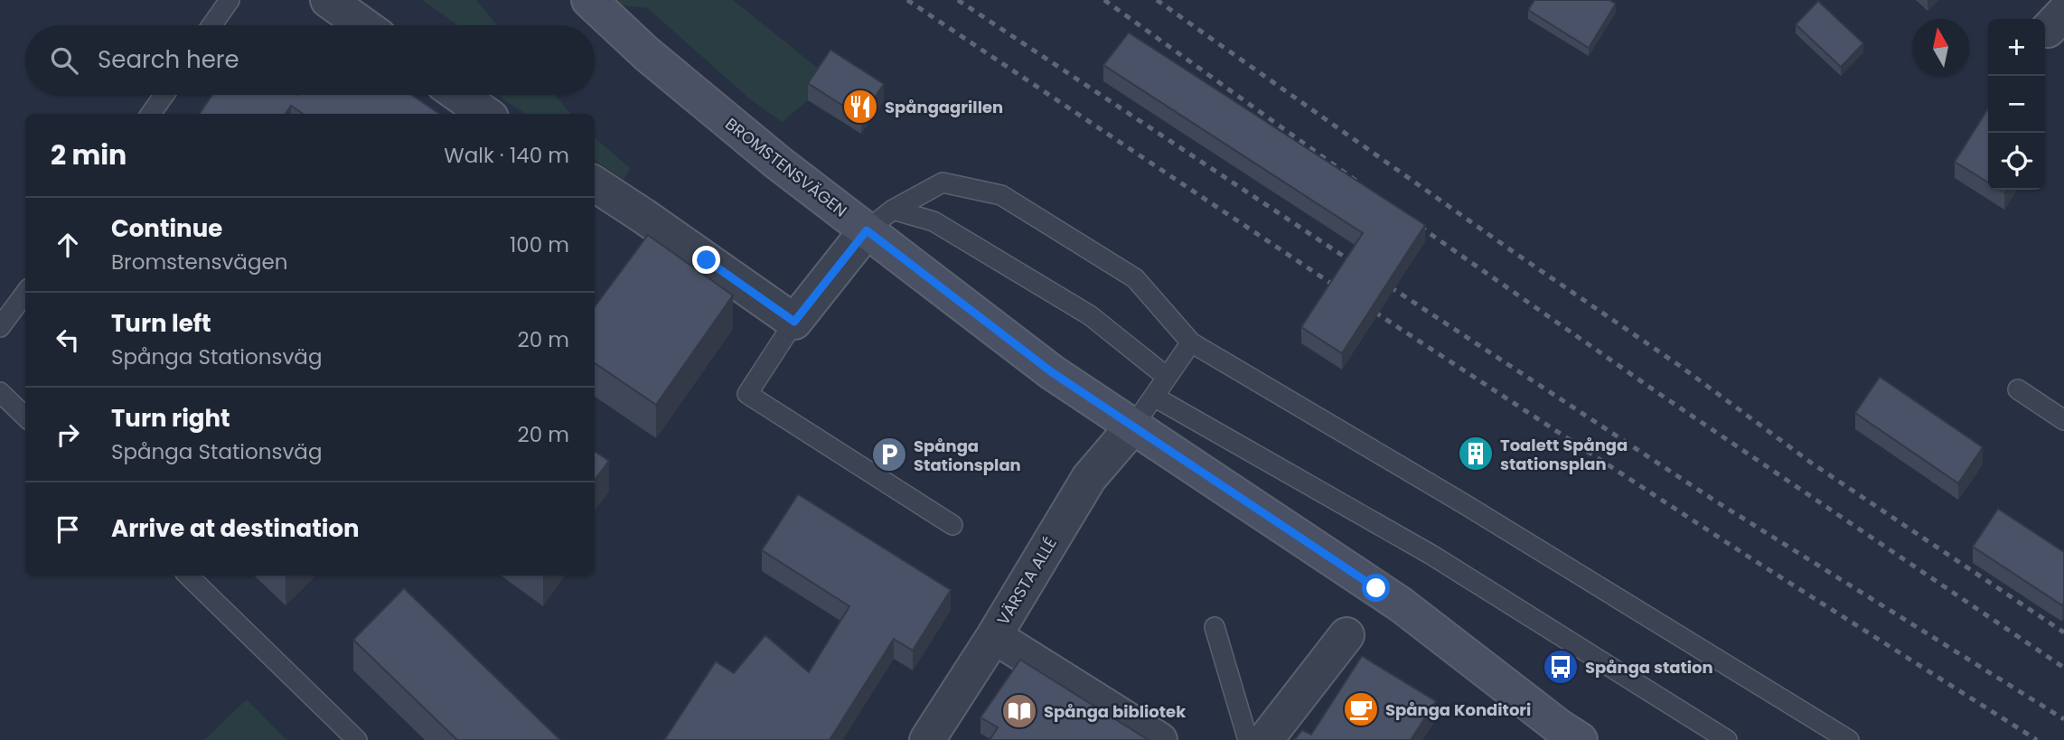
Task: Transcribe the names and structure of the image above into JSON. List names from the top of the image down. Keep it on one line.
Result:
{"streets":{"street":["BROMSTENSVÄGEN","VÄRSTA ALLÉ"]},"crossings":[["BROMSTENSVÄGEN","VÄRSTA ALLÉ"]],"places":{"restaurant":["Spångagrillen"],"building":["Toalett Spånga stationsplan"],"parking":["Spånga Stationsplan"],"bus stop":["Spånga station"],"cafe":["Spånga Konditori"],"library":["Spånga bibliotek"]},"north":"top","page":{"map_buttons":["+","−"],"search":"Search here","heading":["2 min","Walk · 140 m"],"list":[["Continue","Bromstensvägen","100 m"],["Turn left","Spånga Stationsväg","20 m"],["Turn right","Spånga Stationsväg","20 m"],"Arrive at destination"]}}
